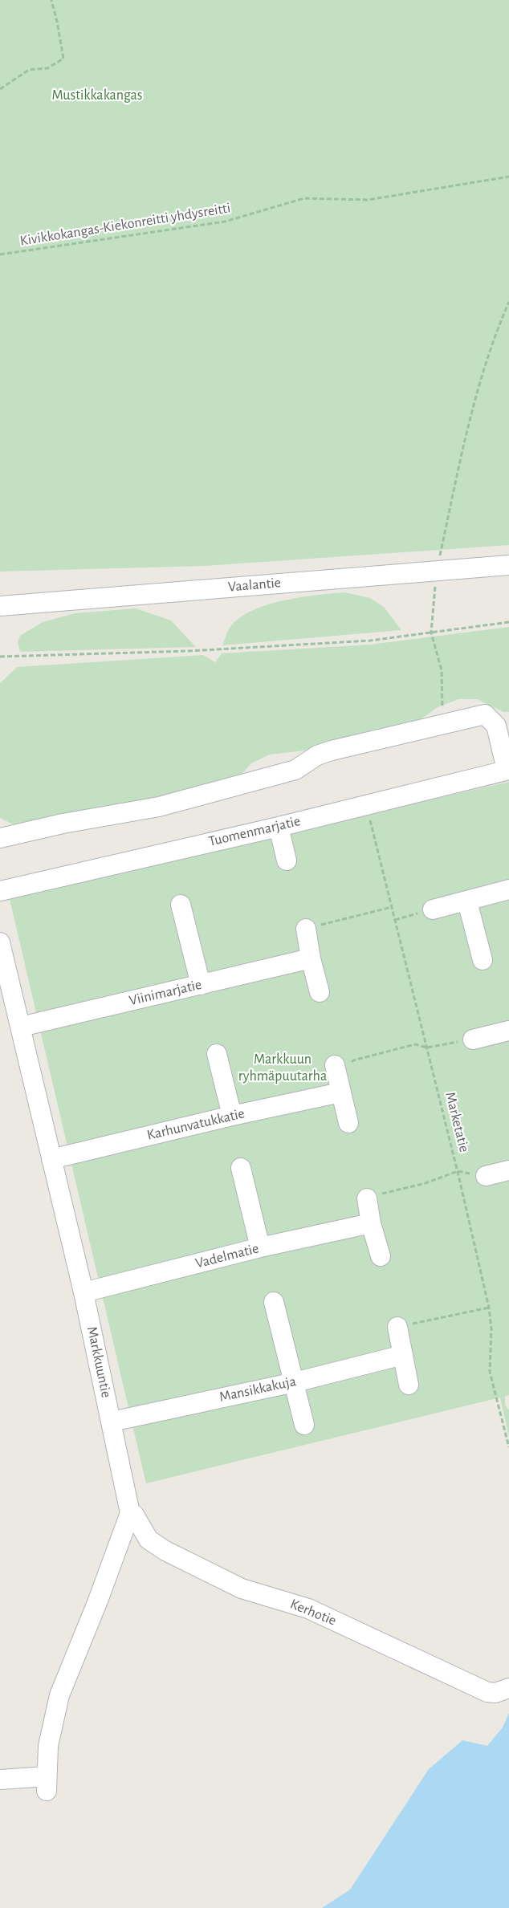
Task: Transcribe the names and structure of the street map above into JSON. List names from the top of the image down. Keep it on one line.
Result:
{"streets":{"street":["Vaalantie","Tuomenmarjatie","Viinimarjatie","Karhunvatukkatie","Vadelmatie","Markkuuntie","Mansikkakuja","Kerhotie"],"path":["Kivikkokangas-Kiekonreitti yhdysreitti","Marketatie"]},"crossings":[["Tuomenmarjatie","Marketatie"],["Viinimarjatie","Markkuuntie"],["Karhunvatukkatie","Markkuuntie"],["Vadelmatie","Markkuuntie"],["Markkuuntie","Mansikkakuja"],["Markkuuntie","Kerhotie"]],"parks":["Mustikkakangas","Markkuun ryhmäpuutarha"]}
